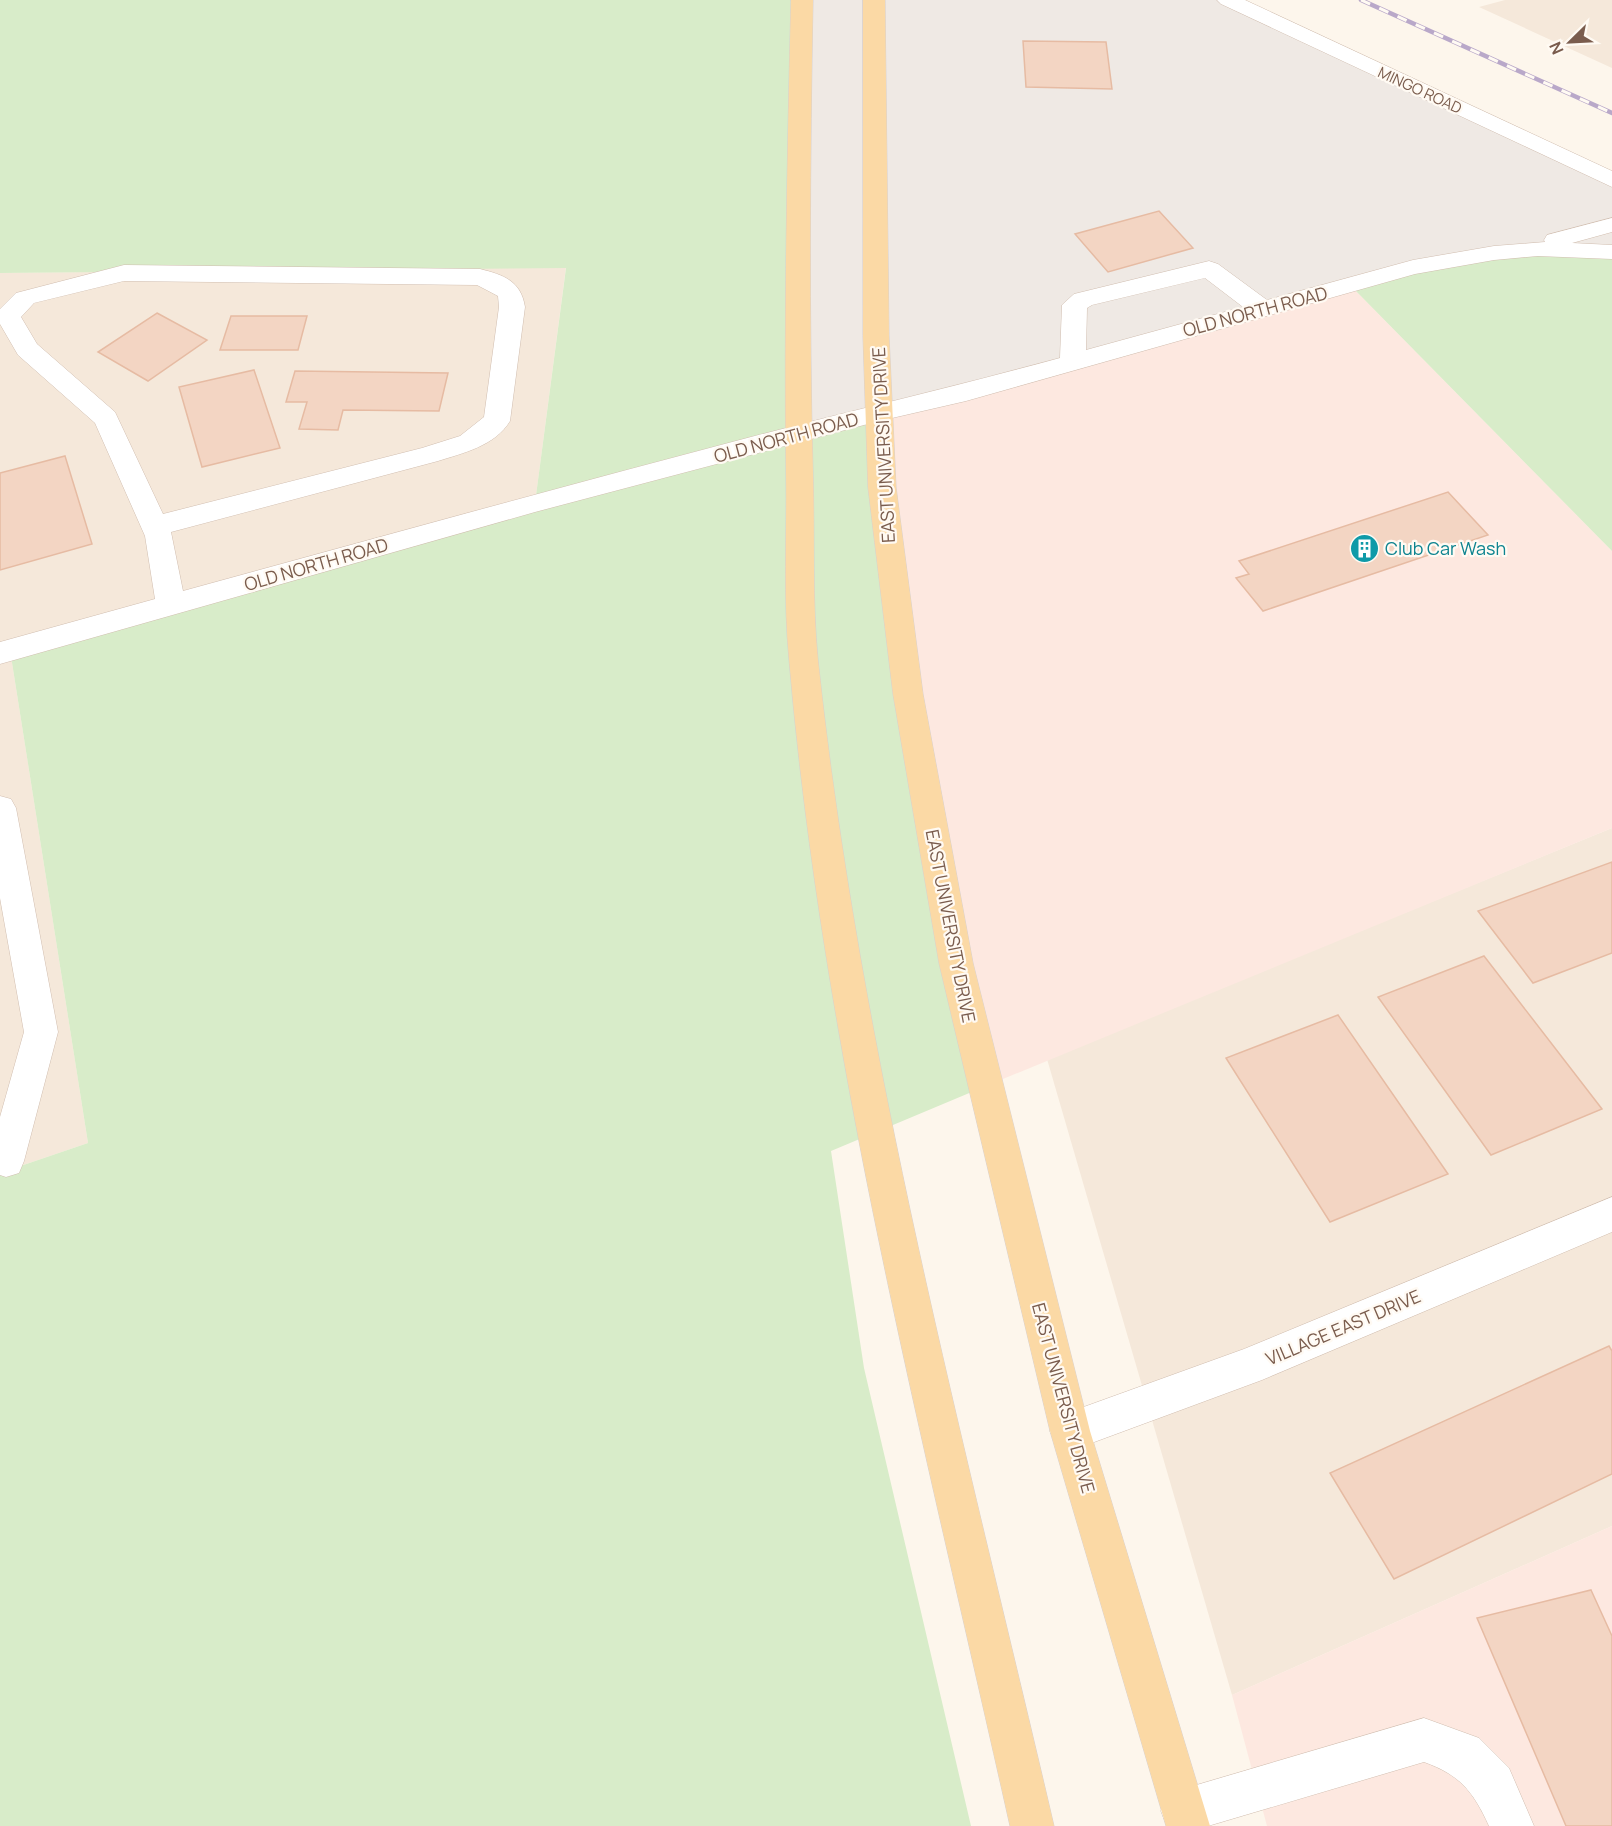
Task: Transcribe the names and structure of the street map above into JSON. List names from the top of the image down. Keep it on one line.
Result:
{"streets":{"main road":["EAST UNIVERSITY DRIVE"],"street":["MINGO ROAD","OLD NORTH ROAD","VILLAGE EAST DRIVE"]},"crossings":[["OLD NORTH ROAD","EAST UNIVERSITY DRIVE"],["EAST UNIVERSITY DRIVE","VILLAGE EAST DRIVE"]],"places":{"building":["Club Car Wash"]},"north":"bottom left"}
